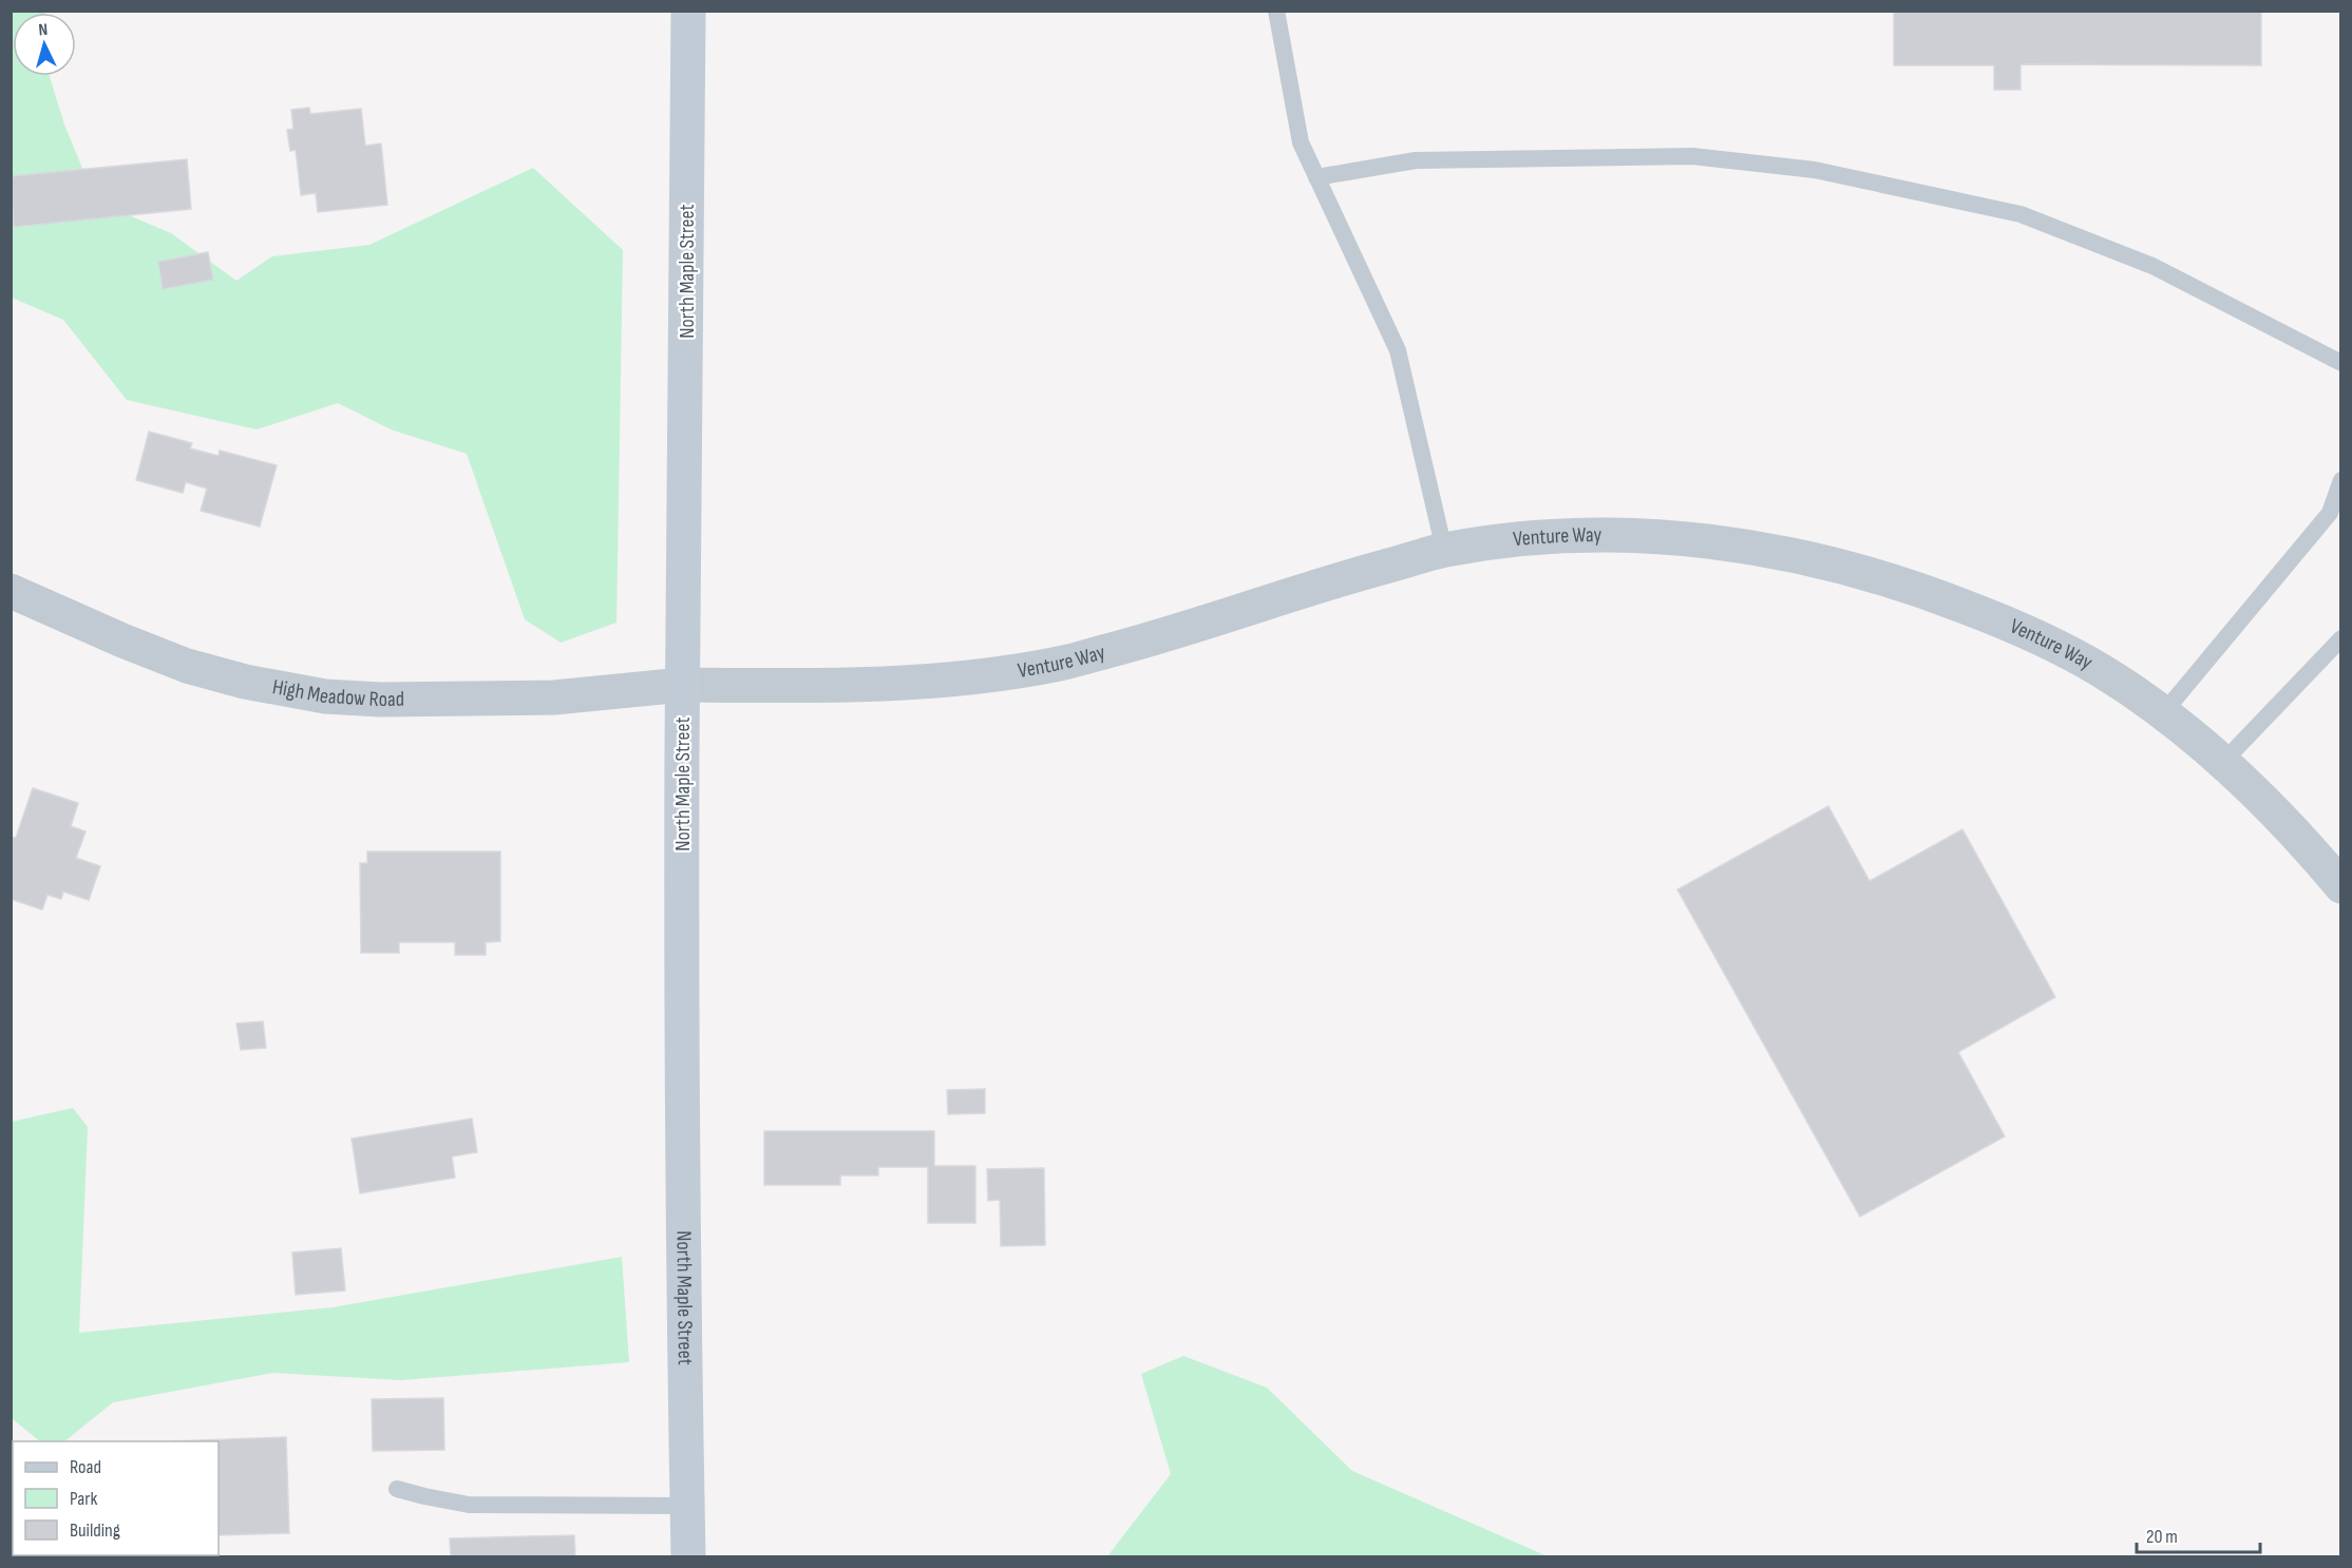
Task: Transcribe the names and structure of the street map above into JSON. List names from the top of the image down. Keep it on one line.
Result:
{"streets":{"main road":["North Maple Street"],"street":["Venture Way","High Meadow Road"]},"crossings":[["North Maple Street","Venture Way"],["North Maple Street","High Meadow Road"],["Venture Way","High Meadow Road"]],"legend":["Road","Park","Building"],"scale_bar":"20 m","north":"top"}
